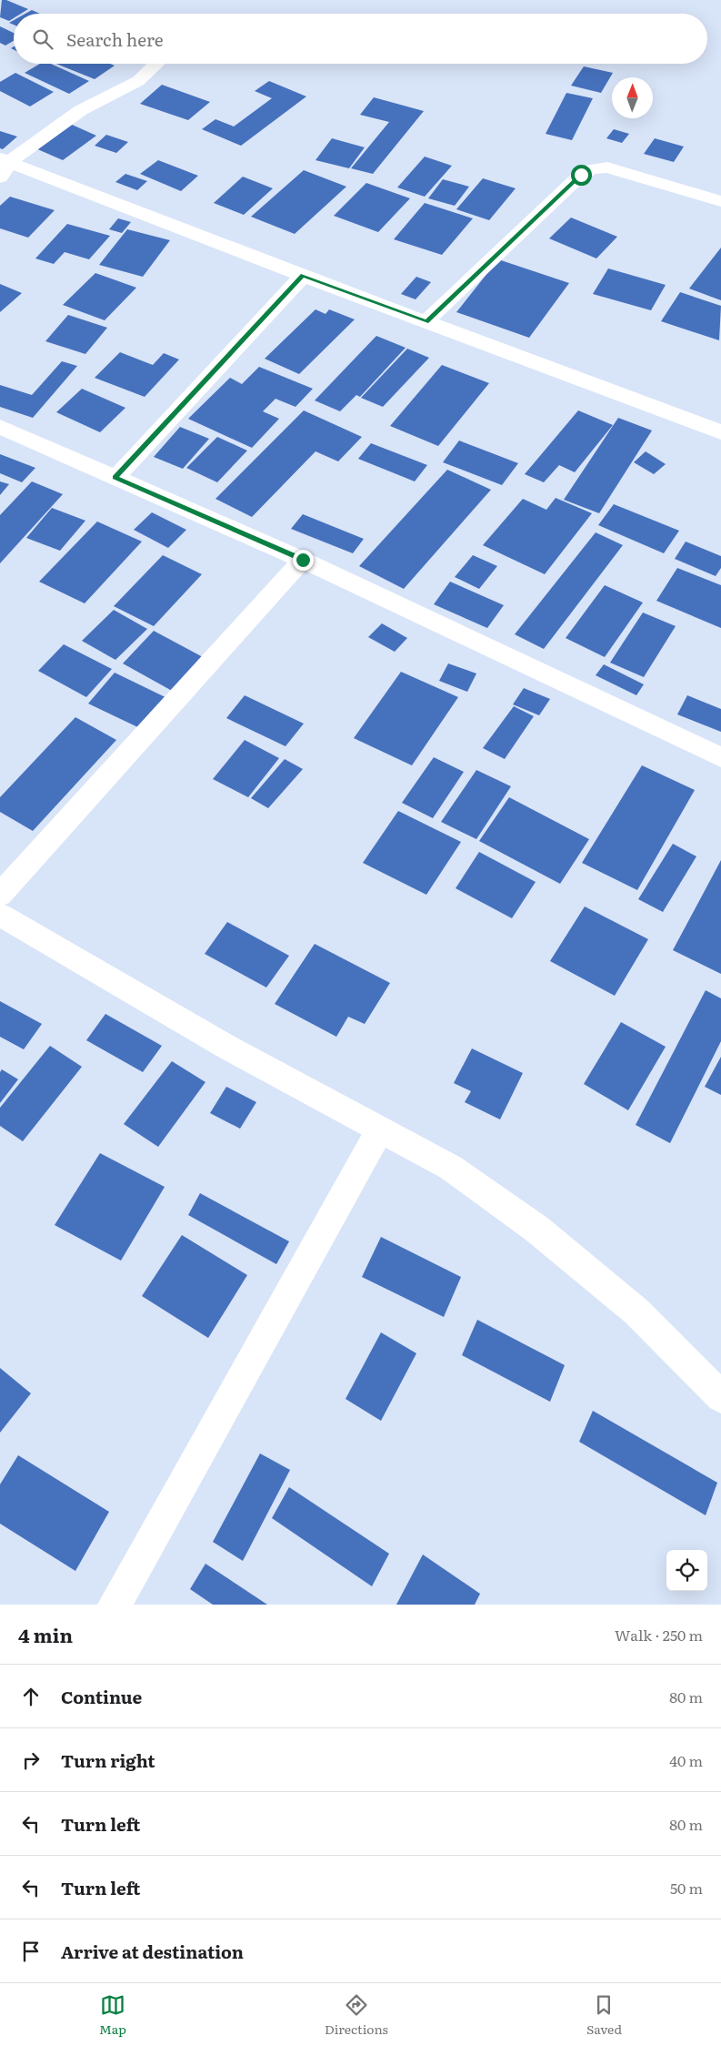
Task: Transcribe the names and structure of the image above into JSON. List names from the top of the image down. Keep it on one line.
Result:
{"north":"top","page":{"search":"Search here","heading":["4 min","Walk · 250 m"],"list":[["Continue","80 m"],["Turn right","40 m"],["Turn left","80 m"],["Turn left","50 m"],"Arrive at destination"],"nav":["Map","Directions","Saved"]}}
